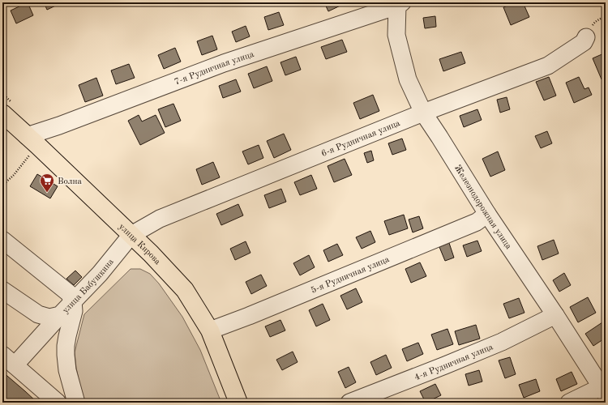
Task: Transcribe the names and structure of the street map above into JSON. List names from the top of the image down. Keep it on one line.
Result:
{"streets":{"main road":["улица Кирова"],"street":["7-я Рудничная улица","6-я Рудничная улица","Железнодорожная улица","5-я Рудничная улица","улица Бабушкина","4-я Рудничная улица"]},"crossings":[["7-я Рудничная улица","Железнодорожная улица"],["7-я Рудничная улица","улица Кирова"],["6-я Рудничная улица","Железнодорожная улица"],["6-я Рудничная улица","улица Кирова"],["6-я Рудничная улица","улица Бабушкина"],["Железнодорожная улица","5-я Рудничная улица"],["Железнодорожная улица","4-я Рудничная улица"],["улица Кирова","5-я Рудничная улица"],["улица Кирова","улица Бабушкина"]],"places":{"supermarket":["Волна"]}}
